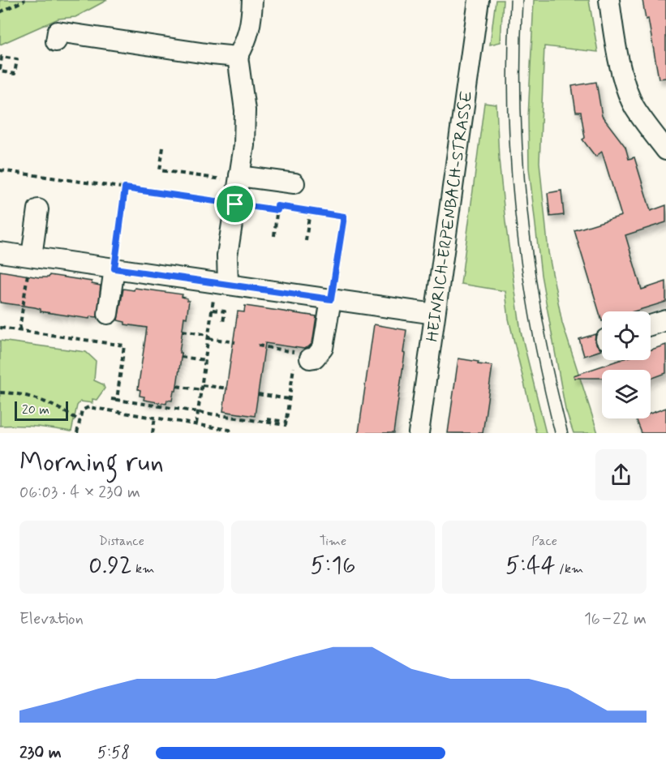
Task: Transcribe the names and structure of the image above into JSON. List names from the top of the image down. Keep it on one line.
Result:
{"streets":{"street":["HEINRICH-ERPENBACH-STRASSE"]},"scale_bar":"20 m","page":{"scale":"20 m","heading":["Morning run","06:03 · 4 × 230 m"],"stats":[["Distance","0.92 km"],["Time","5:16"],["Pace","5:44 /km"]],"chart":["Elevation","16–22 m"],"list":[{"name":"230 m","note":"5:58"}]}}
